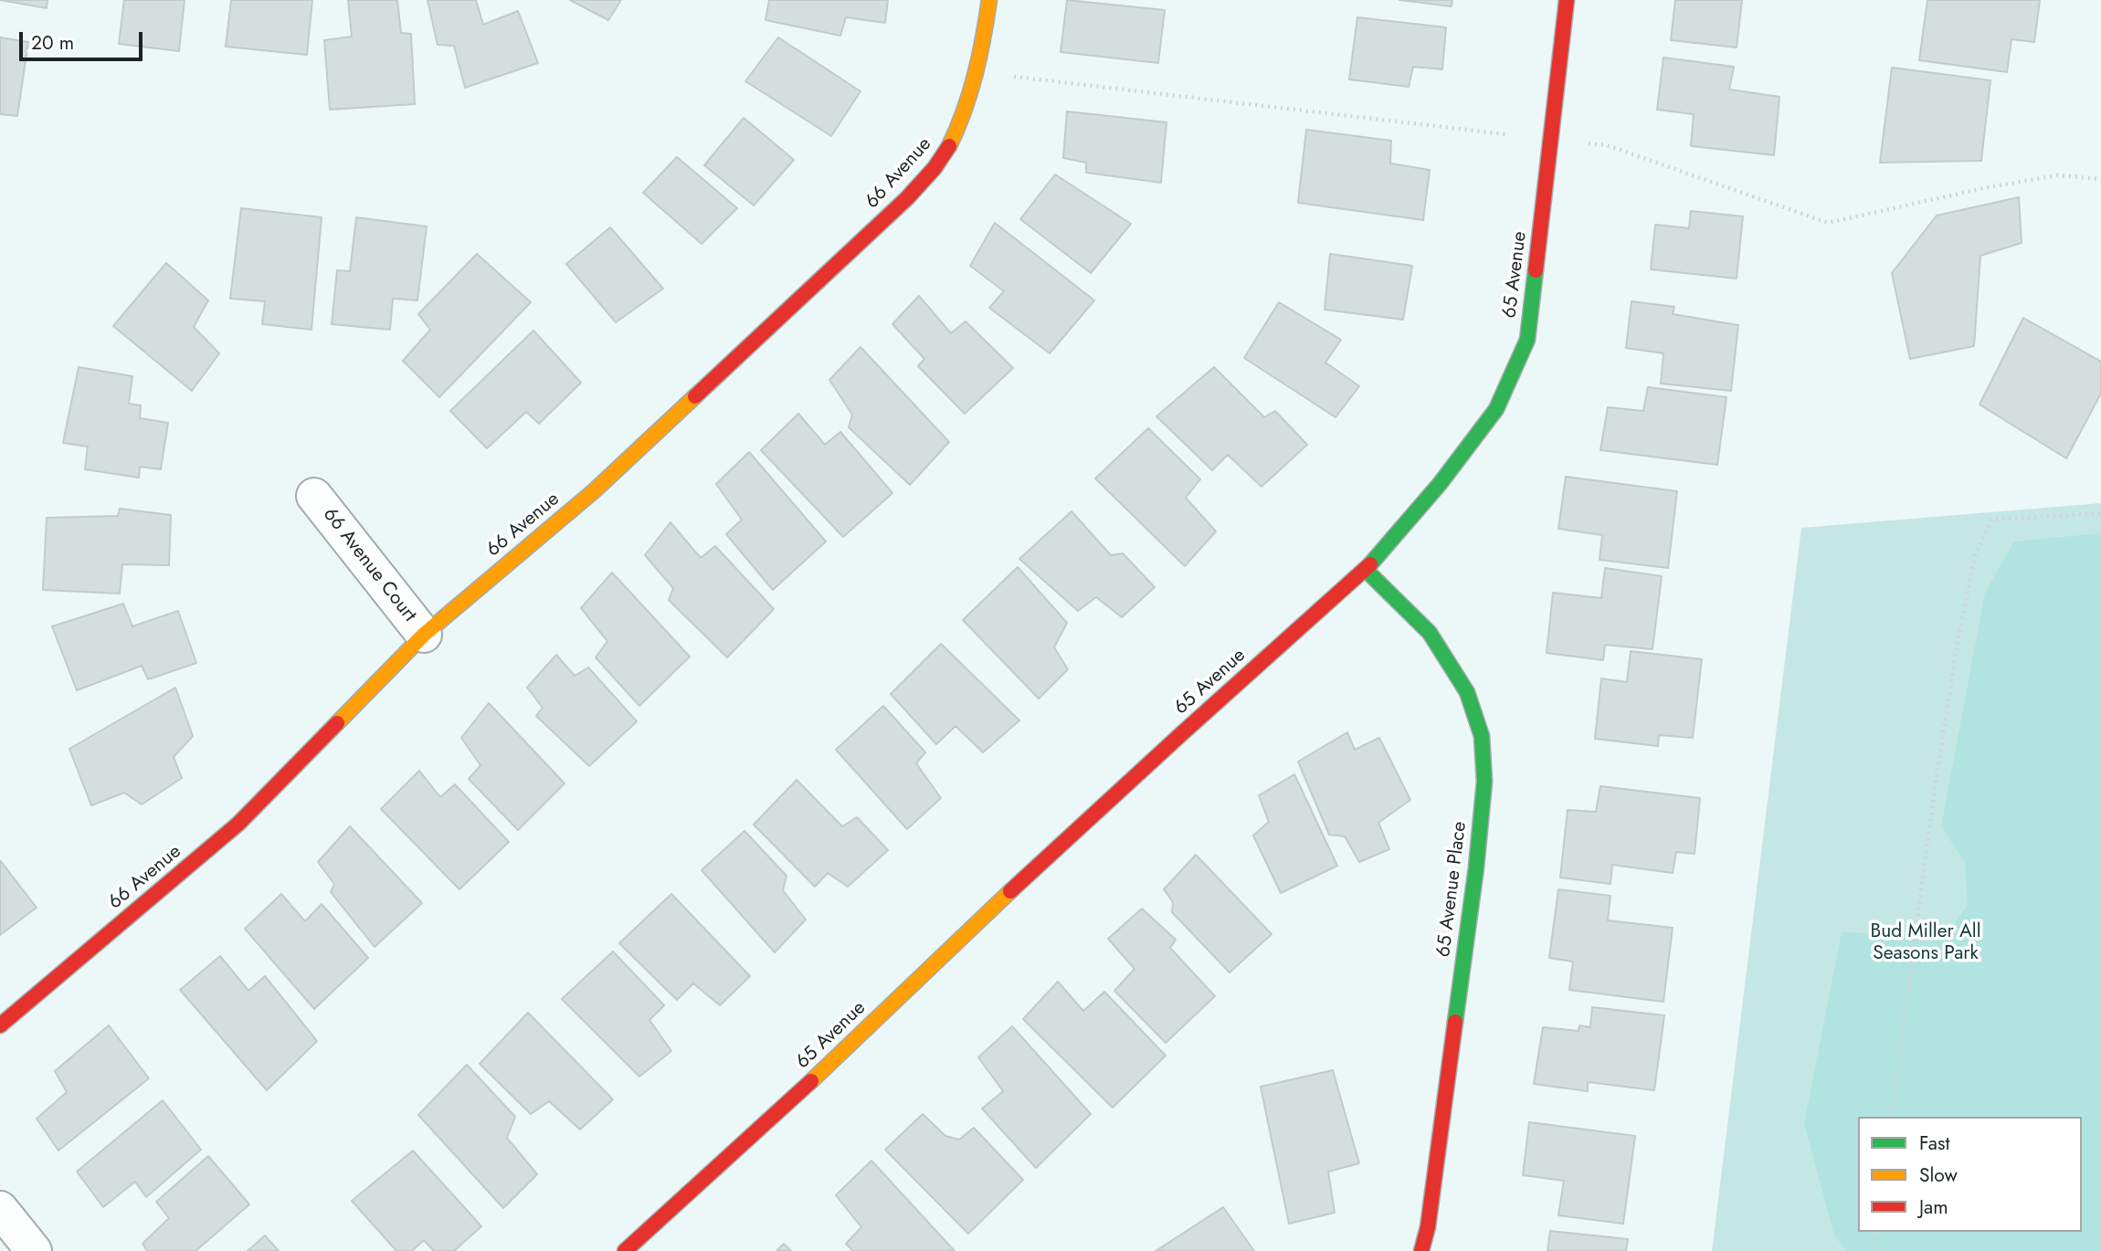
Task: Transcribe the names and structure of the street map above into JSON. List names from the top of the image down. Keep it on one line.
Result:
{"streets":{"street":["66 Avenue","65 Avenue","66 Avenue Court","65 Avenue Place"]},"crossings":[["66 Avenue","66 Avenue Court"],["65 Avenue","65 Avenue Place"]],"parks":["Bud Miller All Seasons Park"],"legend":["Fast","Slow","Jam"],"scale_bar":"20 m"}
